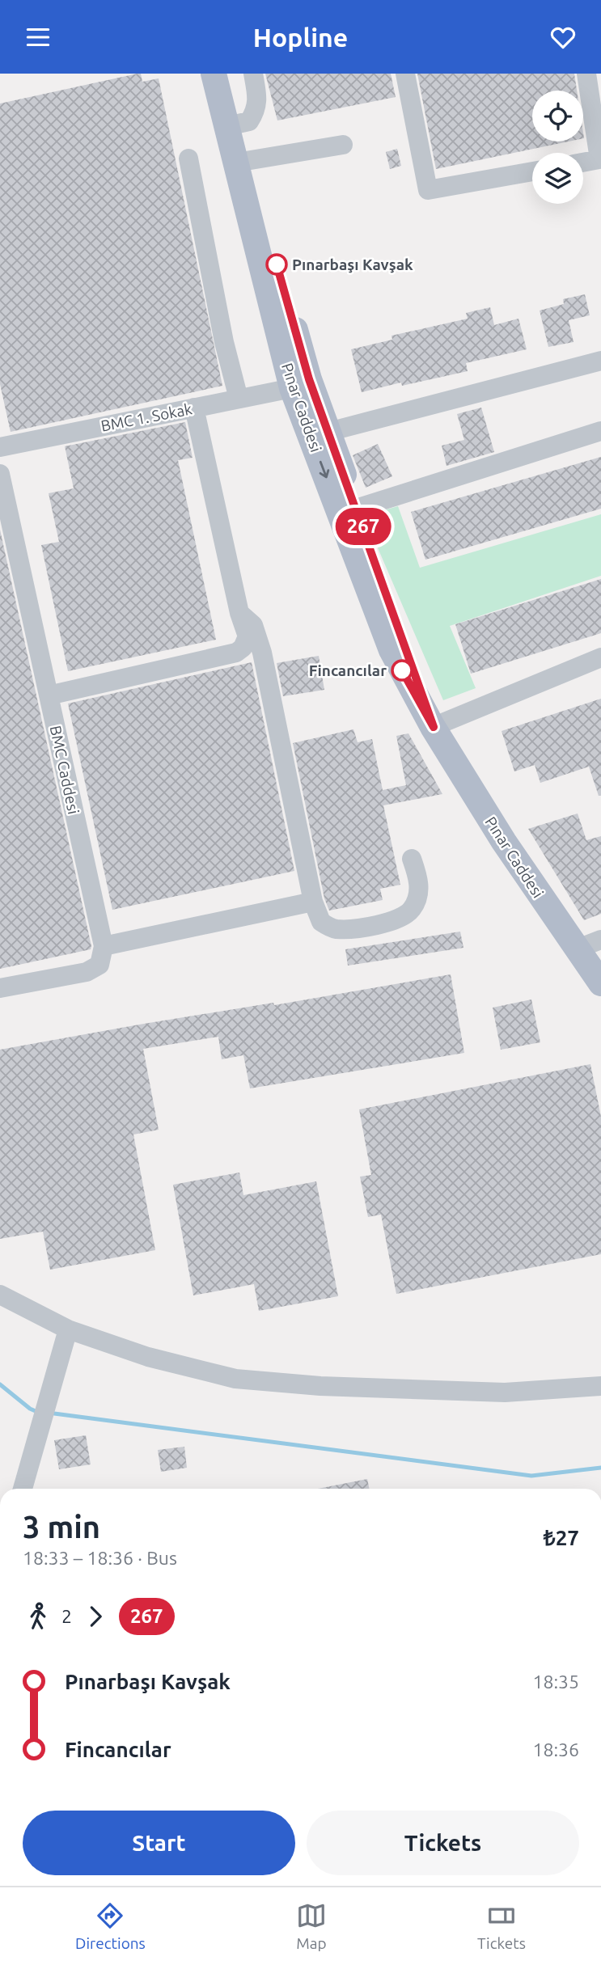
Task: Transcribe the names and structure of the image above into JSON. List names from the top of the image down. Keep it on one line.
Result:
{"streets":{"main road":["Pınar Caddesi"],"street":["BMC 1. Sokak","BMC Caddesi"]},"crossings":[["Pınar Caddesi","BMC 1. Sokak"]],"places":["Pınarbaşı Kavşak","Fincancılar"],"lines":["bus line 267"],"page":{"header":"Hopline","on_map":"267","heading":["3 min","18:33 – 18:36 · Bus","₺27"],"legs":["2","267"],"list":[{"name":"Pınarbaşı Kavşak","value":"18:35"},{"name":"Fincancılar","value":"18:36"}],"buttons":["Start","Tickets"],"tabs":["Directions","Map","Tickets"]}}
